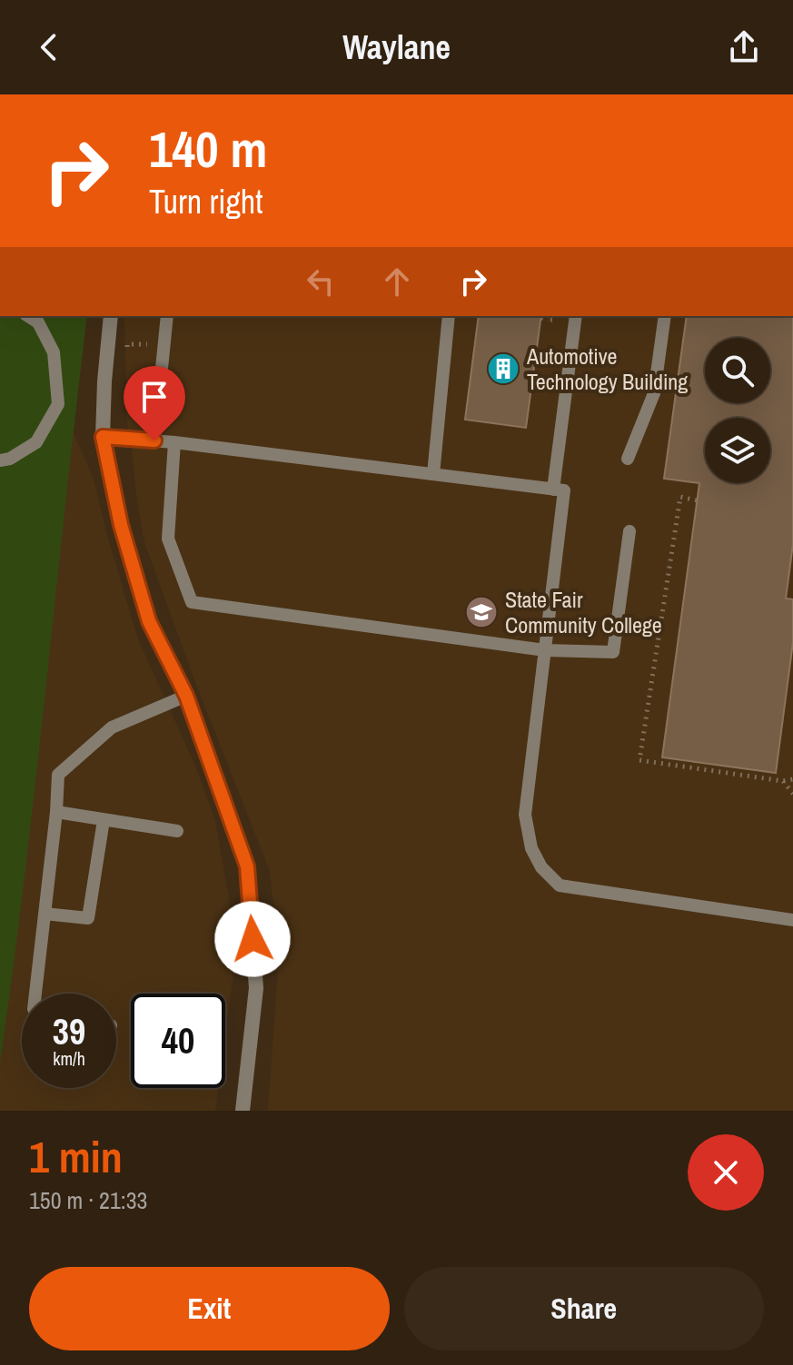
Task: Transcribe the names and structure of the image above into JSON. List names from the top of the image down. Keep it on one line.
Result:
{"places":{"building":["Automotive Technology Building"],"school or university":["State Fair Community College"]},"page":{"header":"Waylane","turn":["140 m","Turn right"],"speed":"39 km/h","limit":"40","heading":["1 min","150 m · 21:33"],"buttons":["Exit","Share"]}}
